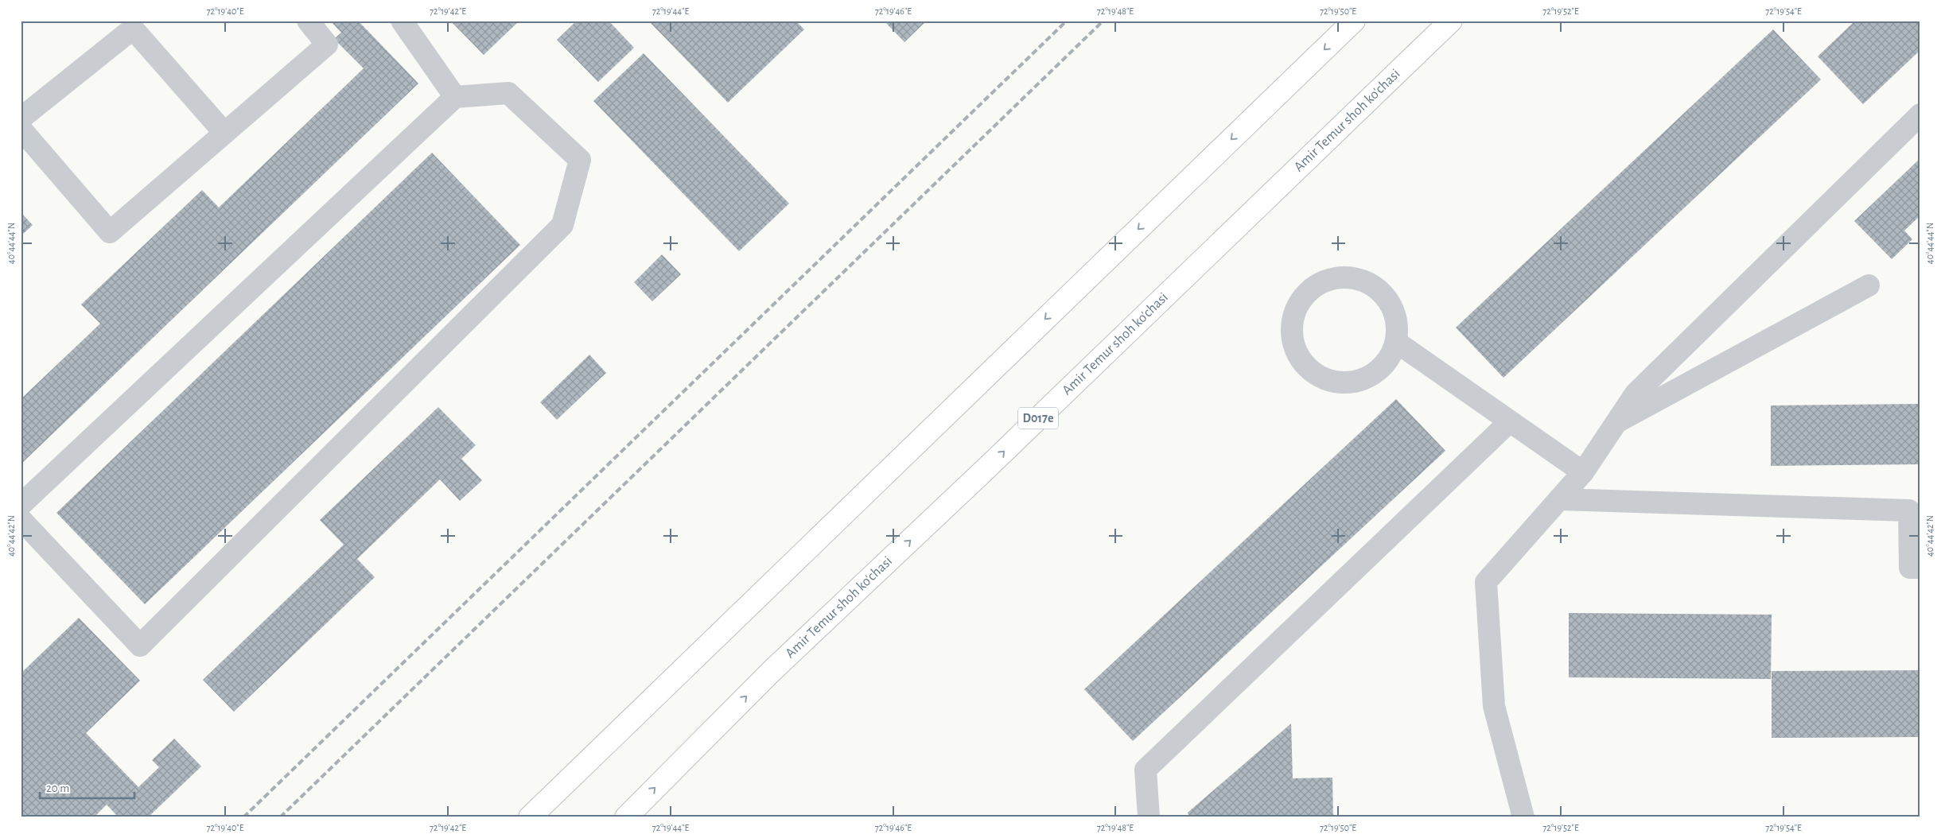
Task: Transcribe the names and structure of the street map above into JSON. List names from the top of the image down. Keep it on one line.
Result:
{"streets":{"main road":["Amir Temur shoh ko'chasi","D017e"]},"scale_bar":"20 m","coordinates":["72°19'40\"E","72°19'42\"E","72°19'44\"E","72°19'46\"E","72°19'48\"E","72°19'50\"E","72°19'52\"E","72°19'54\"E","40°44'44\"N","40°44'42\"N"]}
